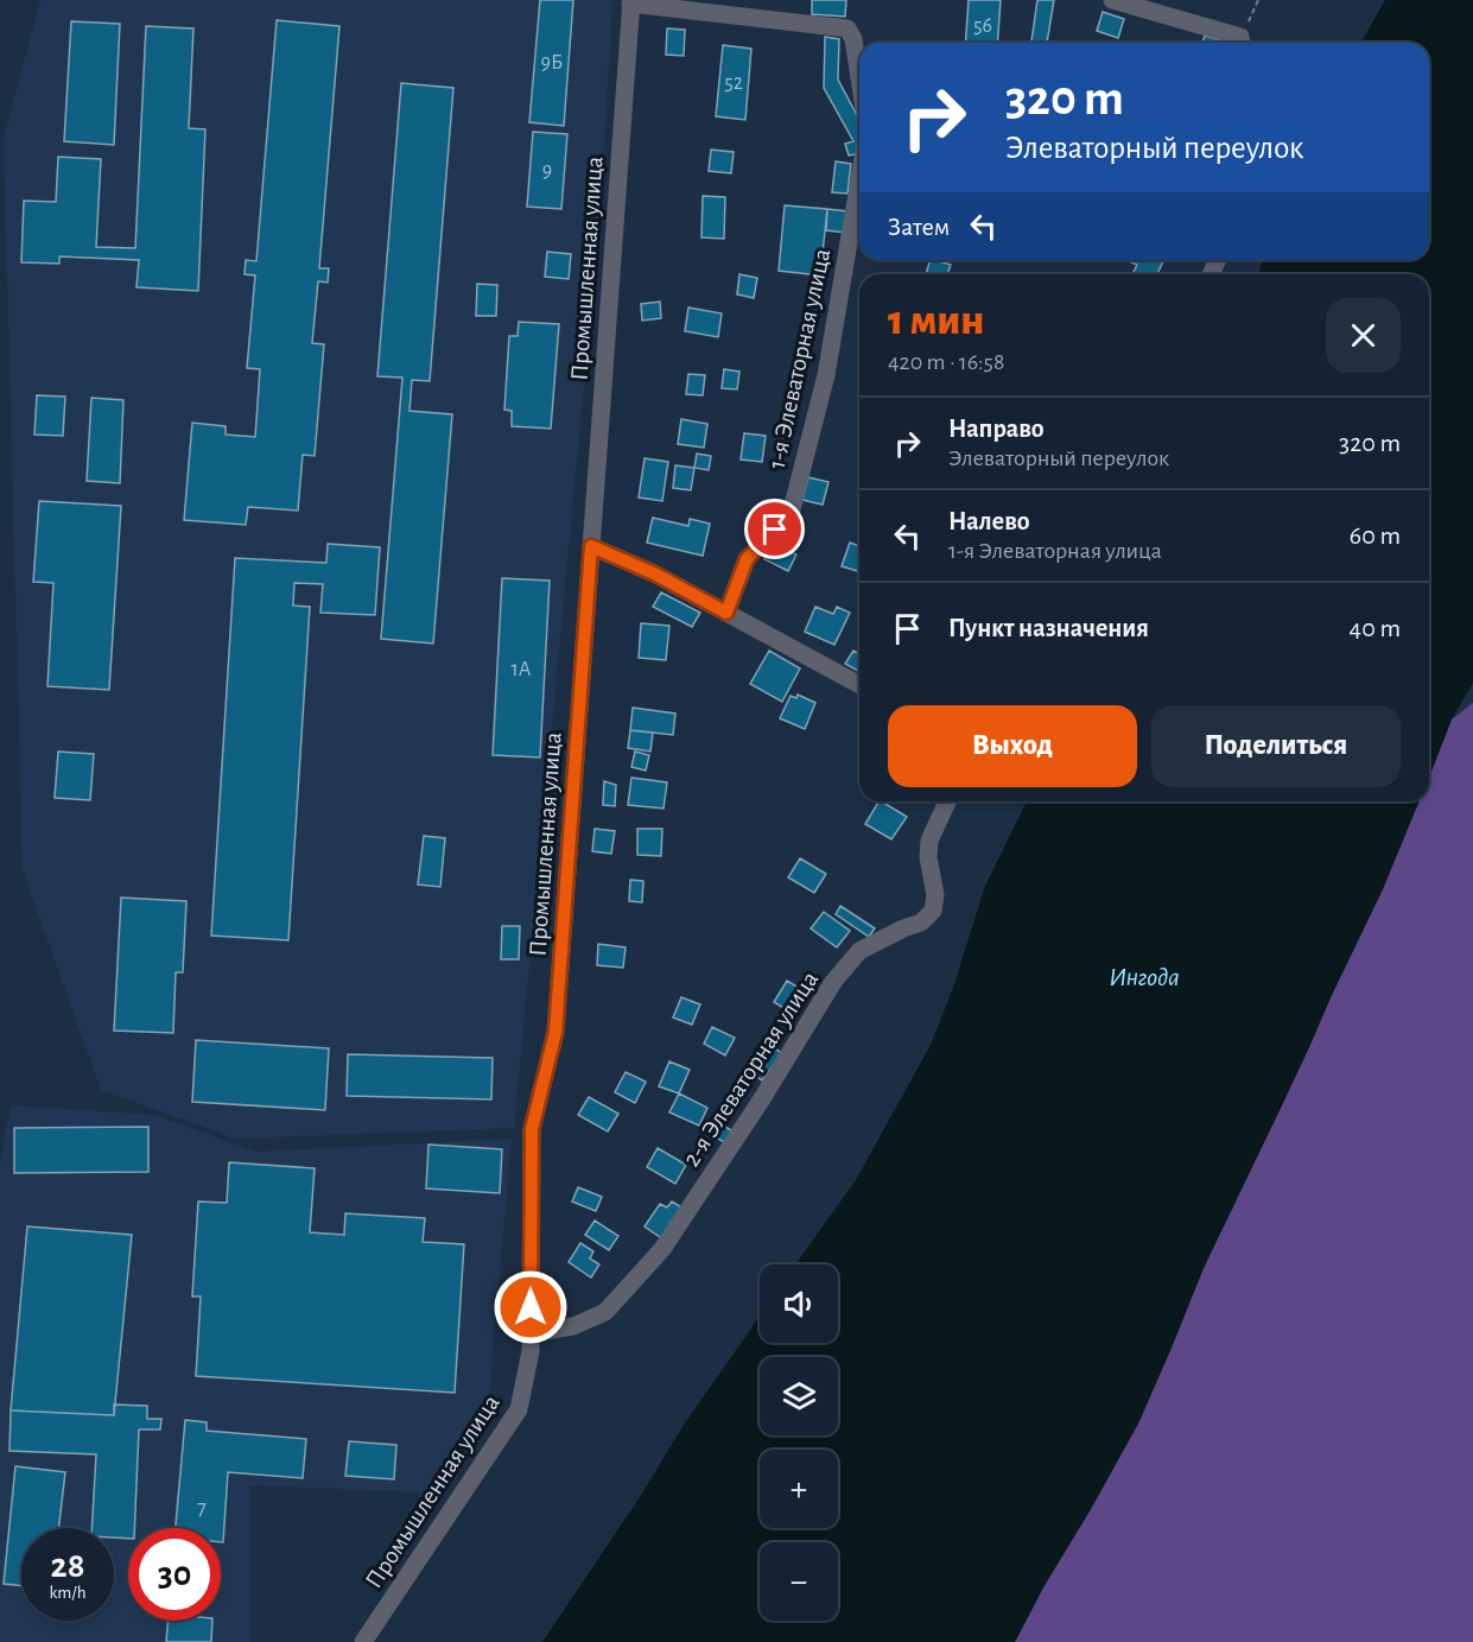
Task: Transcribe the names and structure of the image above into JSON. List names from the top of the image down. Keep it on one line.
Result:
{"streets":{"street":["Промышленная улица","1-я Элеваторная улица","2-я Элеваторная улица"]},"crossings":[["Промышленная улица","2-я Элеваторная улица"]],"water":["Ингода"],"house_numbers":["56","9Б","52","9","1А","7"],"page":{"turn":["320 m","Элеваторный переулок"],"then":"Затем","heading":["1 мин","420 m · 16:58"],"list":[{"name":"Направо","note":"Элеваторный переулок","value":"320 m"},{"name":"Налево","note":"1-я Элеваторная улица","value":"60 m"},{"name":"Пункт назначения","value":"40 m"}],"buttons":["Выход","Поделиться"],"map_buttons":["+","−"],"speed":"28 km/h","limit":"30"}}
